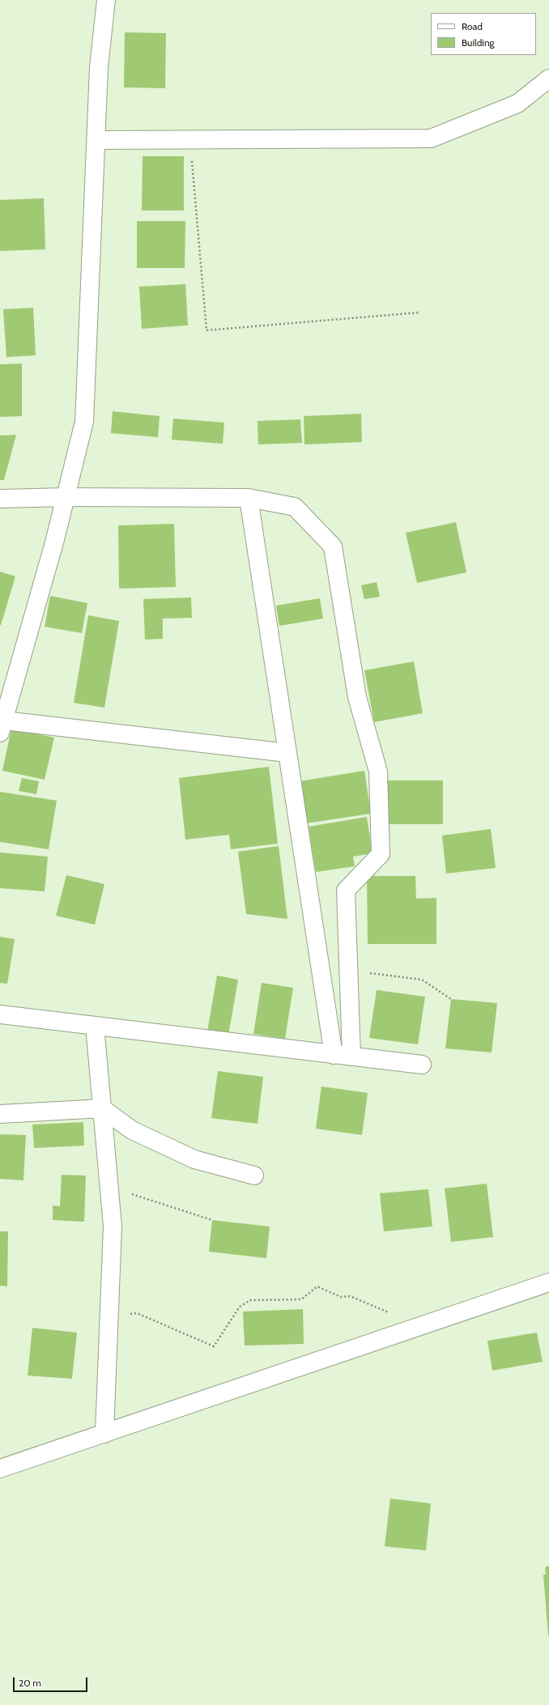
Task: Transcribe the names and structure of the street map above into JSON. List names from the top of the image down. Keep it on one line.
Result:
{"legend":["Road","Building"],"scale_bar":"20 m"}
